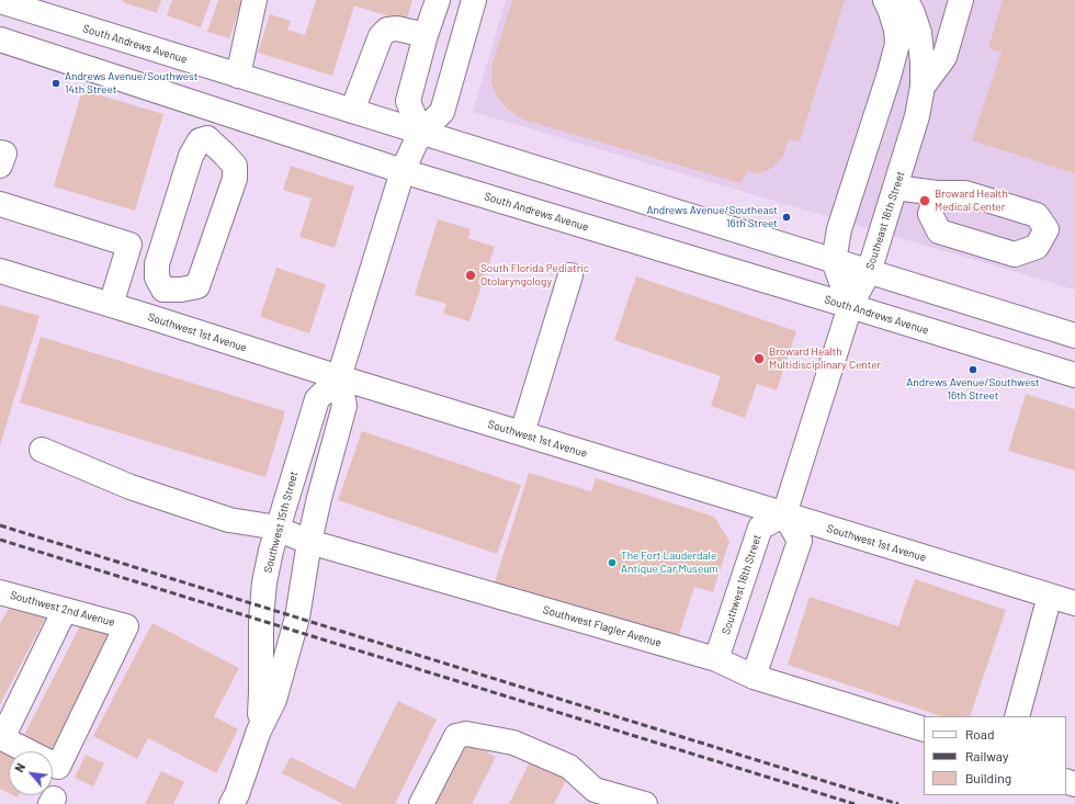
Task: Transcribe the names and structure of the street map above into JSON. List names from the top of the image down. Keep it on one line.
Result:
{"streets":{"street":["South Andrews Avenue","Southeast 16th Street","Southwest 1st Avenue","Southwest 15th Street","Southwest 16th Street","Southwest 2nd Avenue","Southwest Flagler Avenue"]},"crossings":[["South Andrews Avenue","Southeast 16th Street"],["South Andrews Avenue","Southwest 15th Street"],["Southeast 16th Street","Southwest 1st Avenue"],["Southeast 16th Street","Southwest 16th Street"],["Southwest 1st Avenue","Southwest 15th Street"],["Southwest 1st Avenue","Southwest 16th Street"],["Southwest 15th Street","Southwest Flagler Avenue"],["Southwest 16th Street","Southwest Flagler Avenue"]],"places":["Andrews Avenue/Southwest 14th Street","Broward Health Medical Center","Andrews Avenue/Southeast 16th Street","South Florida Pediatric Otolaryngology","Broward Health Multidisciplinary Center","Andrews Avenue/Southwest 16th Street","The Fort Lauderdale Antique Car Museum"],"legend":["Road","Railway","Building"],"north":"top left"}
